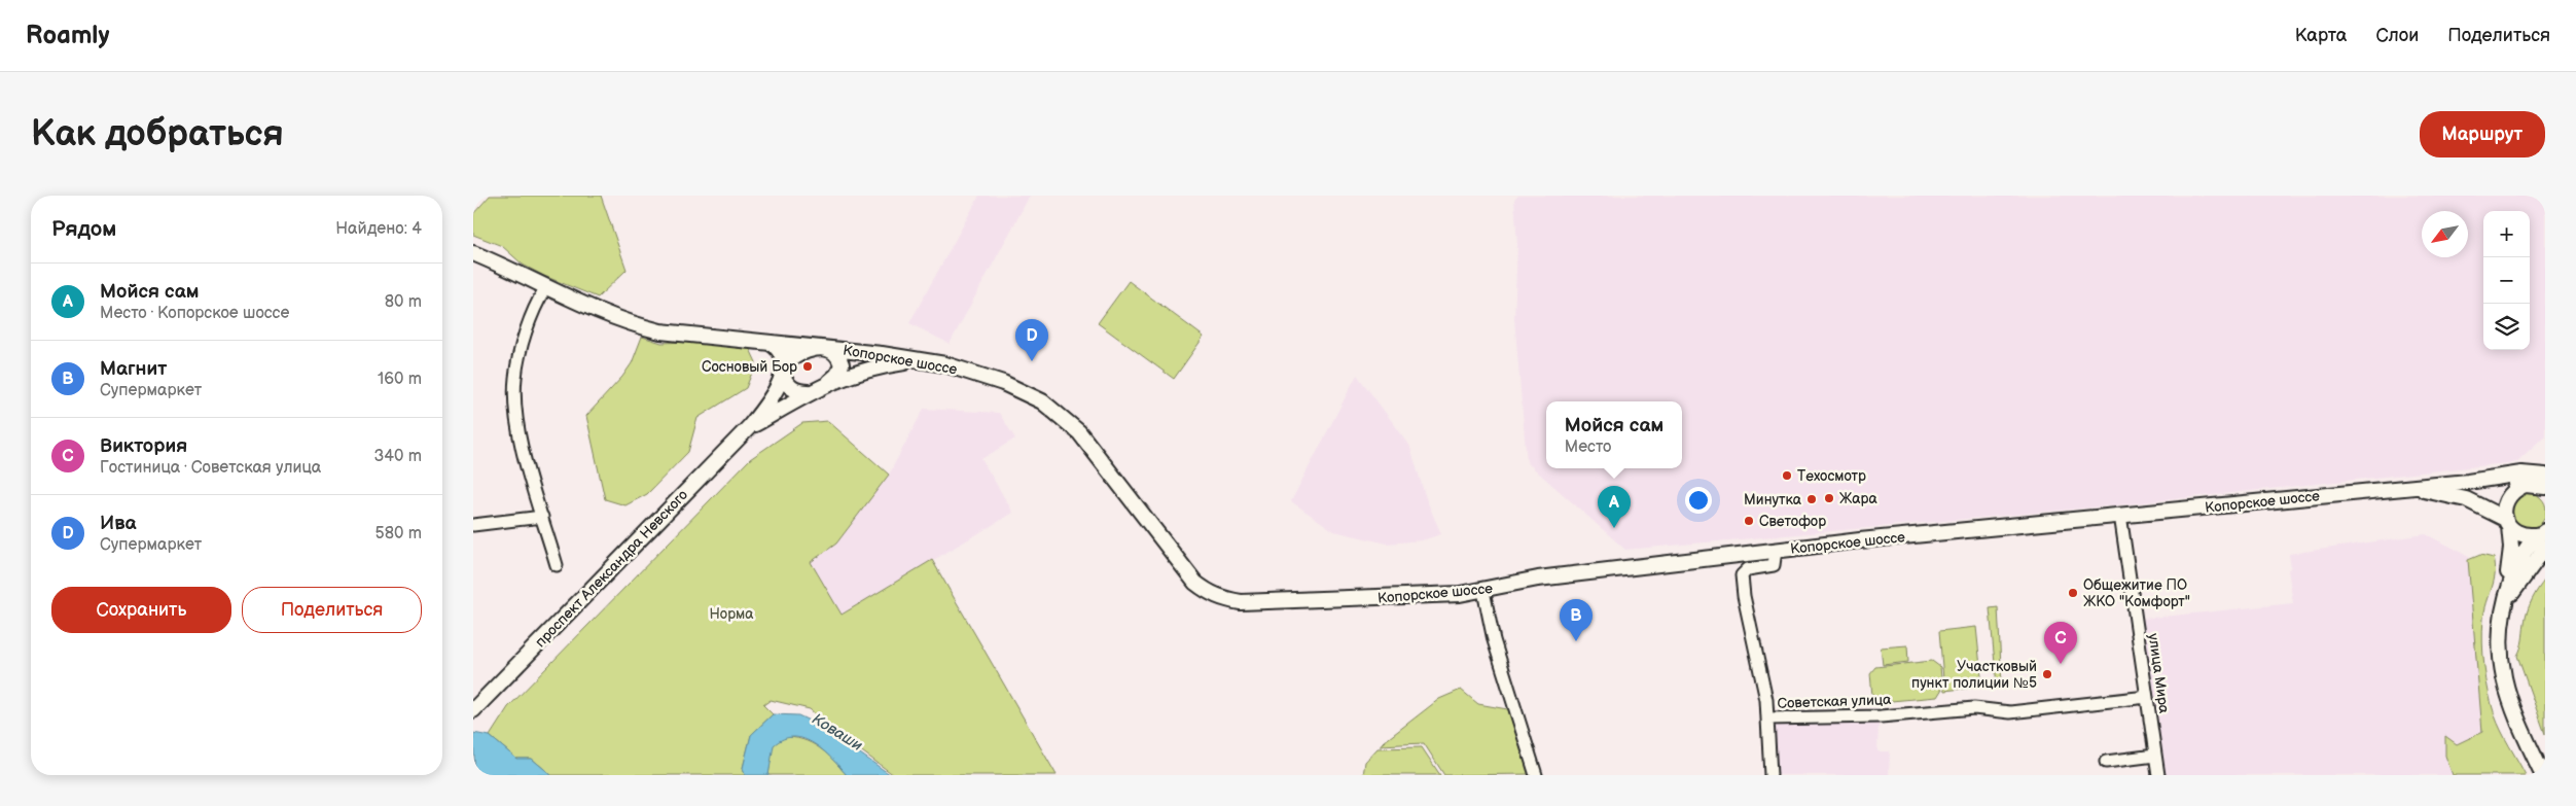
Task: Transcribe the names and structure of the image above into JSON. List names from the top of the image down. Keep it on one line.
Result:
{"streets":{"main road":["Копорское шоссе","проспект Александра Невского"],"street":["улица Мира","Советская улица"]},"crossings":[["Копорское шоссе","улица Мира"],["улица Мира","Советская улица"]],"water":["Коваши"],"parks":["Норма"],"places":["Сосновый Бор","Техосмотр","Жара","Минутка","Светофор","Общежитие ПО ЖКО \"Комфорт\"","Участковый пункт полиции №5"],"north":"bottom left","page":{"header":"Roamly","nav":["Карта","Слои","Поделиться"],"buttons":["Маршрут",["Сохранить","Поделиться"]],"title":"Как добраться","heading":["Рядом","Найдено: 4"],"map_buttons":["+","−"],"list":[{"mark":"A","name":"Мойся сам","note":"Место · Копорское шоссе","value":"80 m"},{"mark":"B","name":"Магнит","note":"Супермаркет","value":"160 m"},{"mark":"C","name":"Виктория","note":"Гостиница · Советская улица","value":"340 m"},{"mark":"D","name":"Ива","note":"Супермаркет","value":"580 m"}],"pins":["D","A","B","C"],"popup":["Мойся сам","Место"]}}
